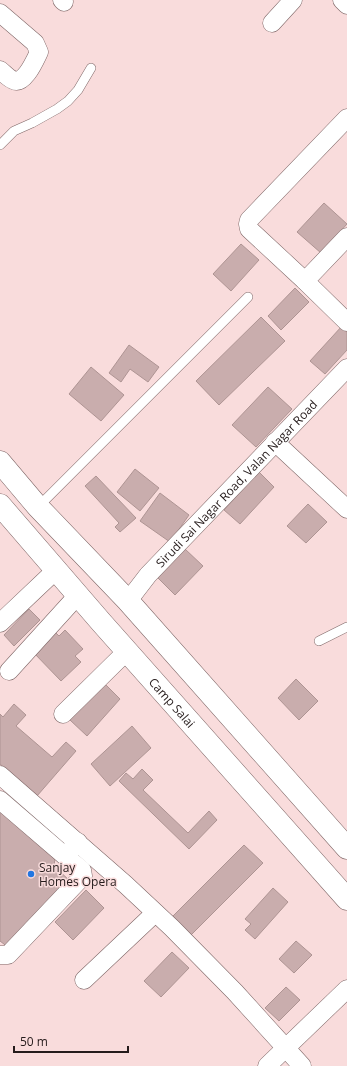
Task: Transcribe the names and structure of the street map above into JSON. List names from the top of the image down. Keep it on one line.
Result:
{"streets":{"main road":["Camp Salai"],"street":["Sirudi Sai Nagar Road, Valan Nagar Road"]},"places":["Sanjay Homes Opera"],"scale_bar":"50 m"}
